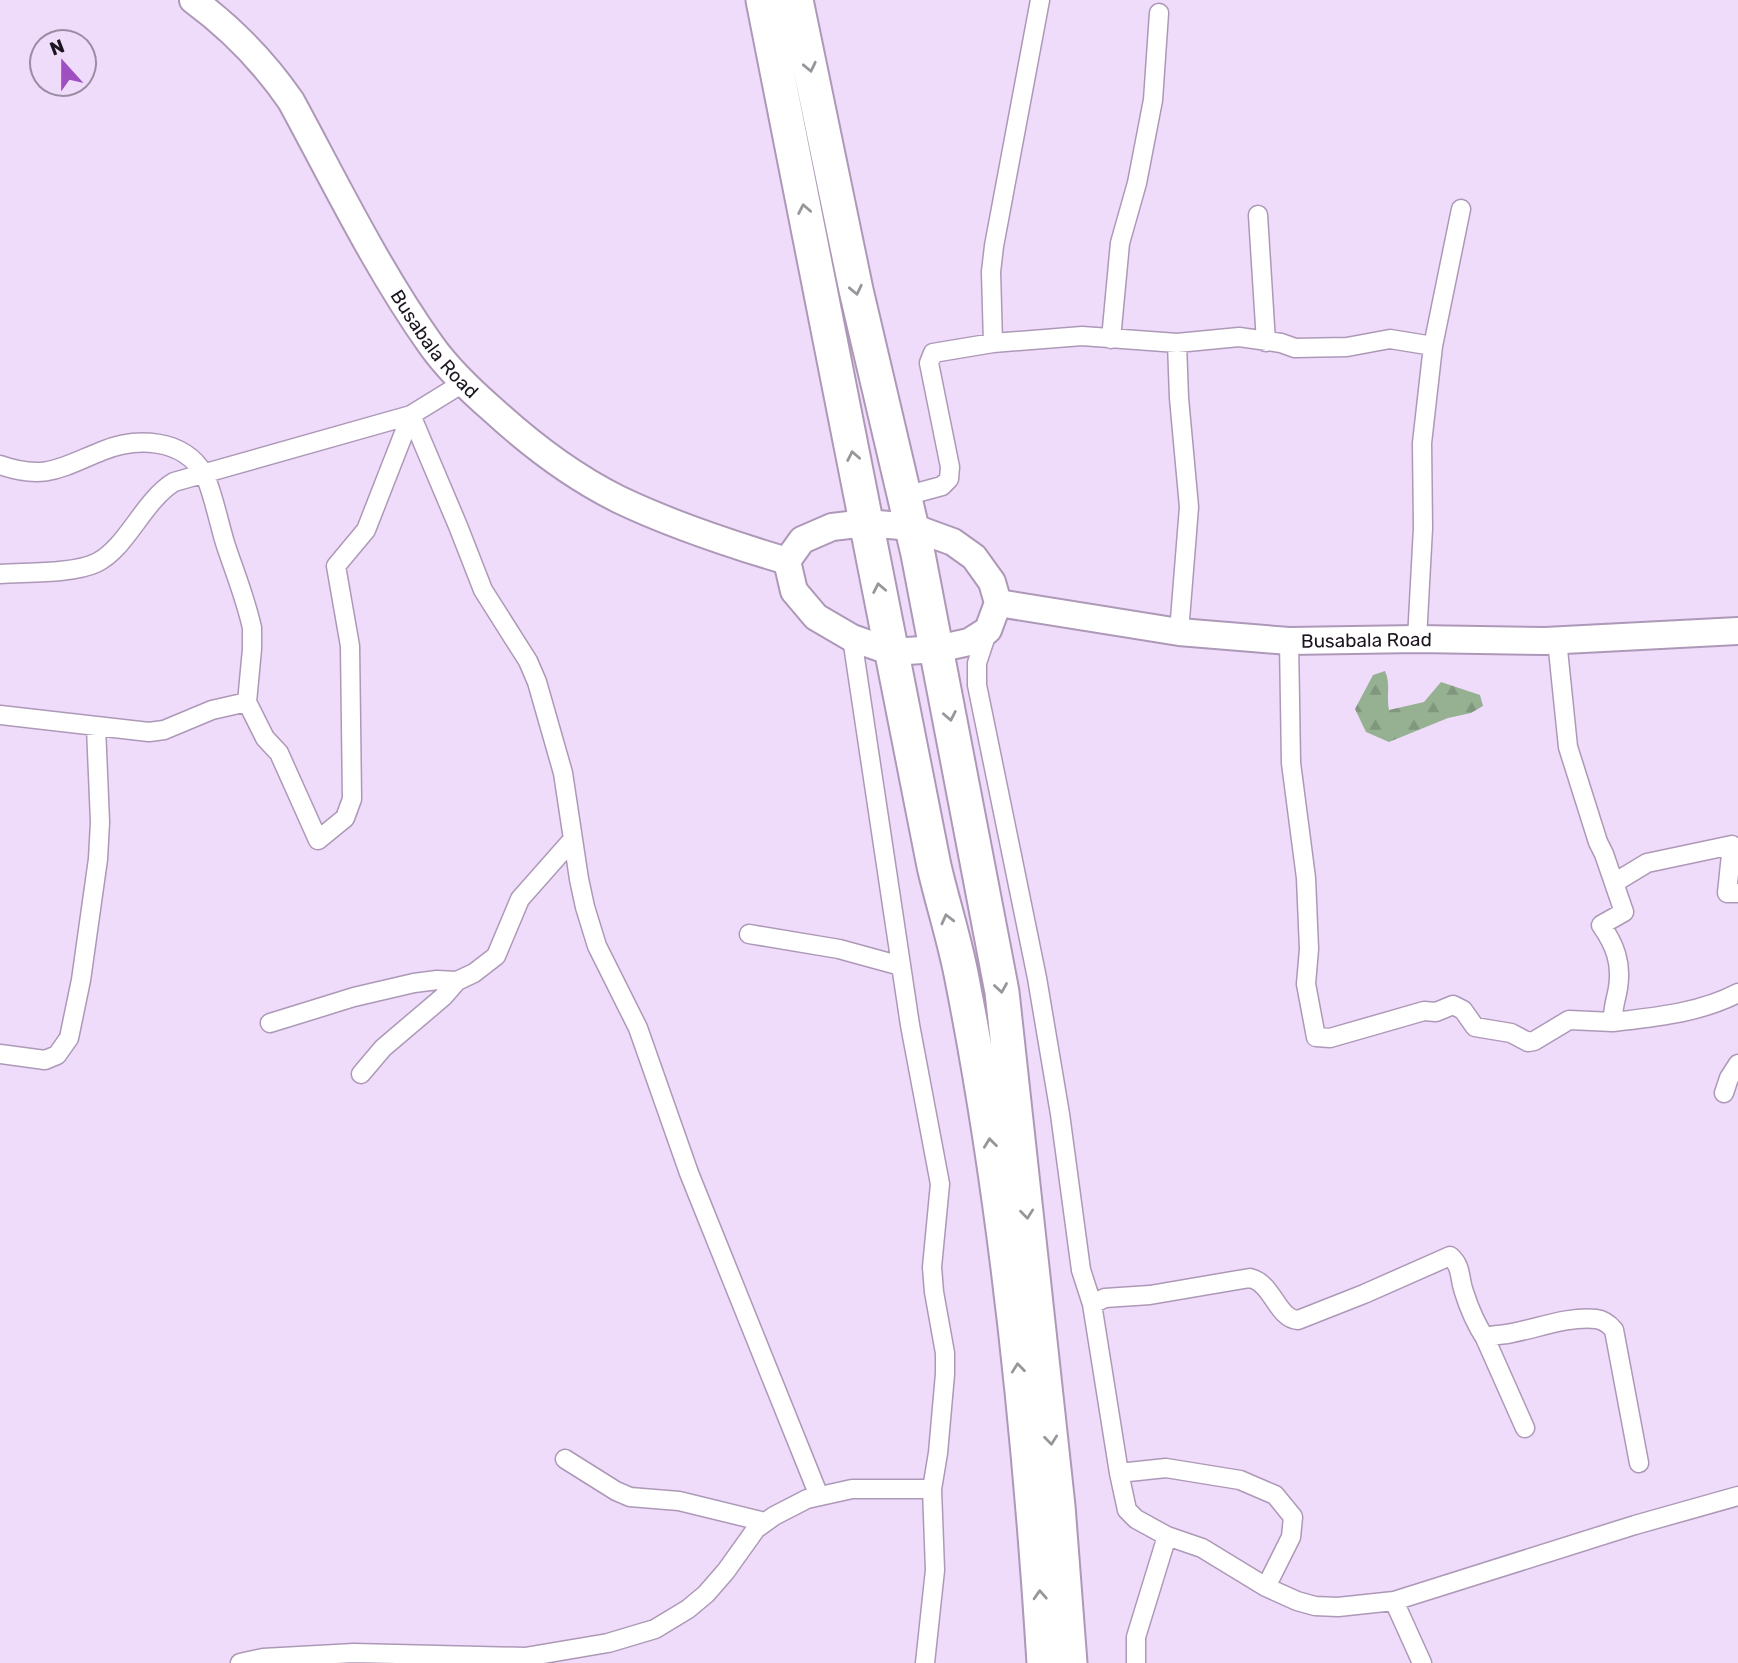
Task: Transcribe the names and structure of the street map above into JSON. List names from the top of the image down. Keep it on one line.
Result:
{"streets":{"street":["Busabala Road"]},"north":"top"}
